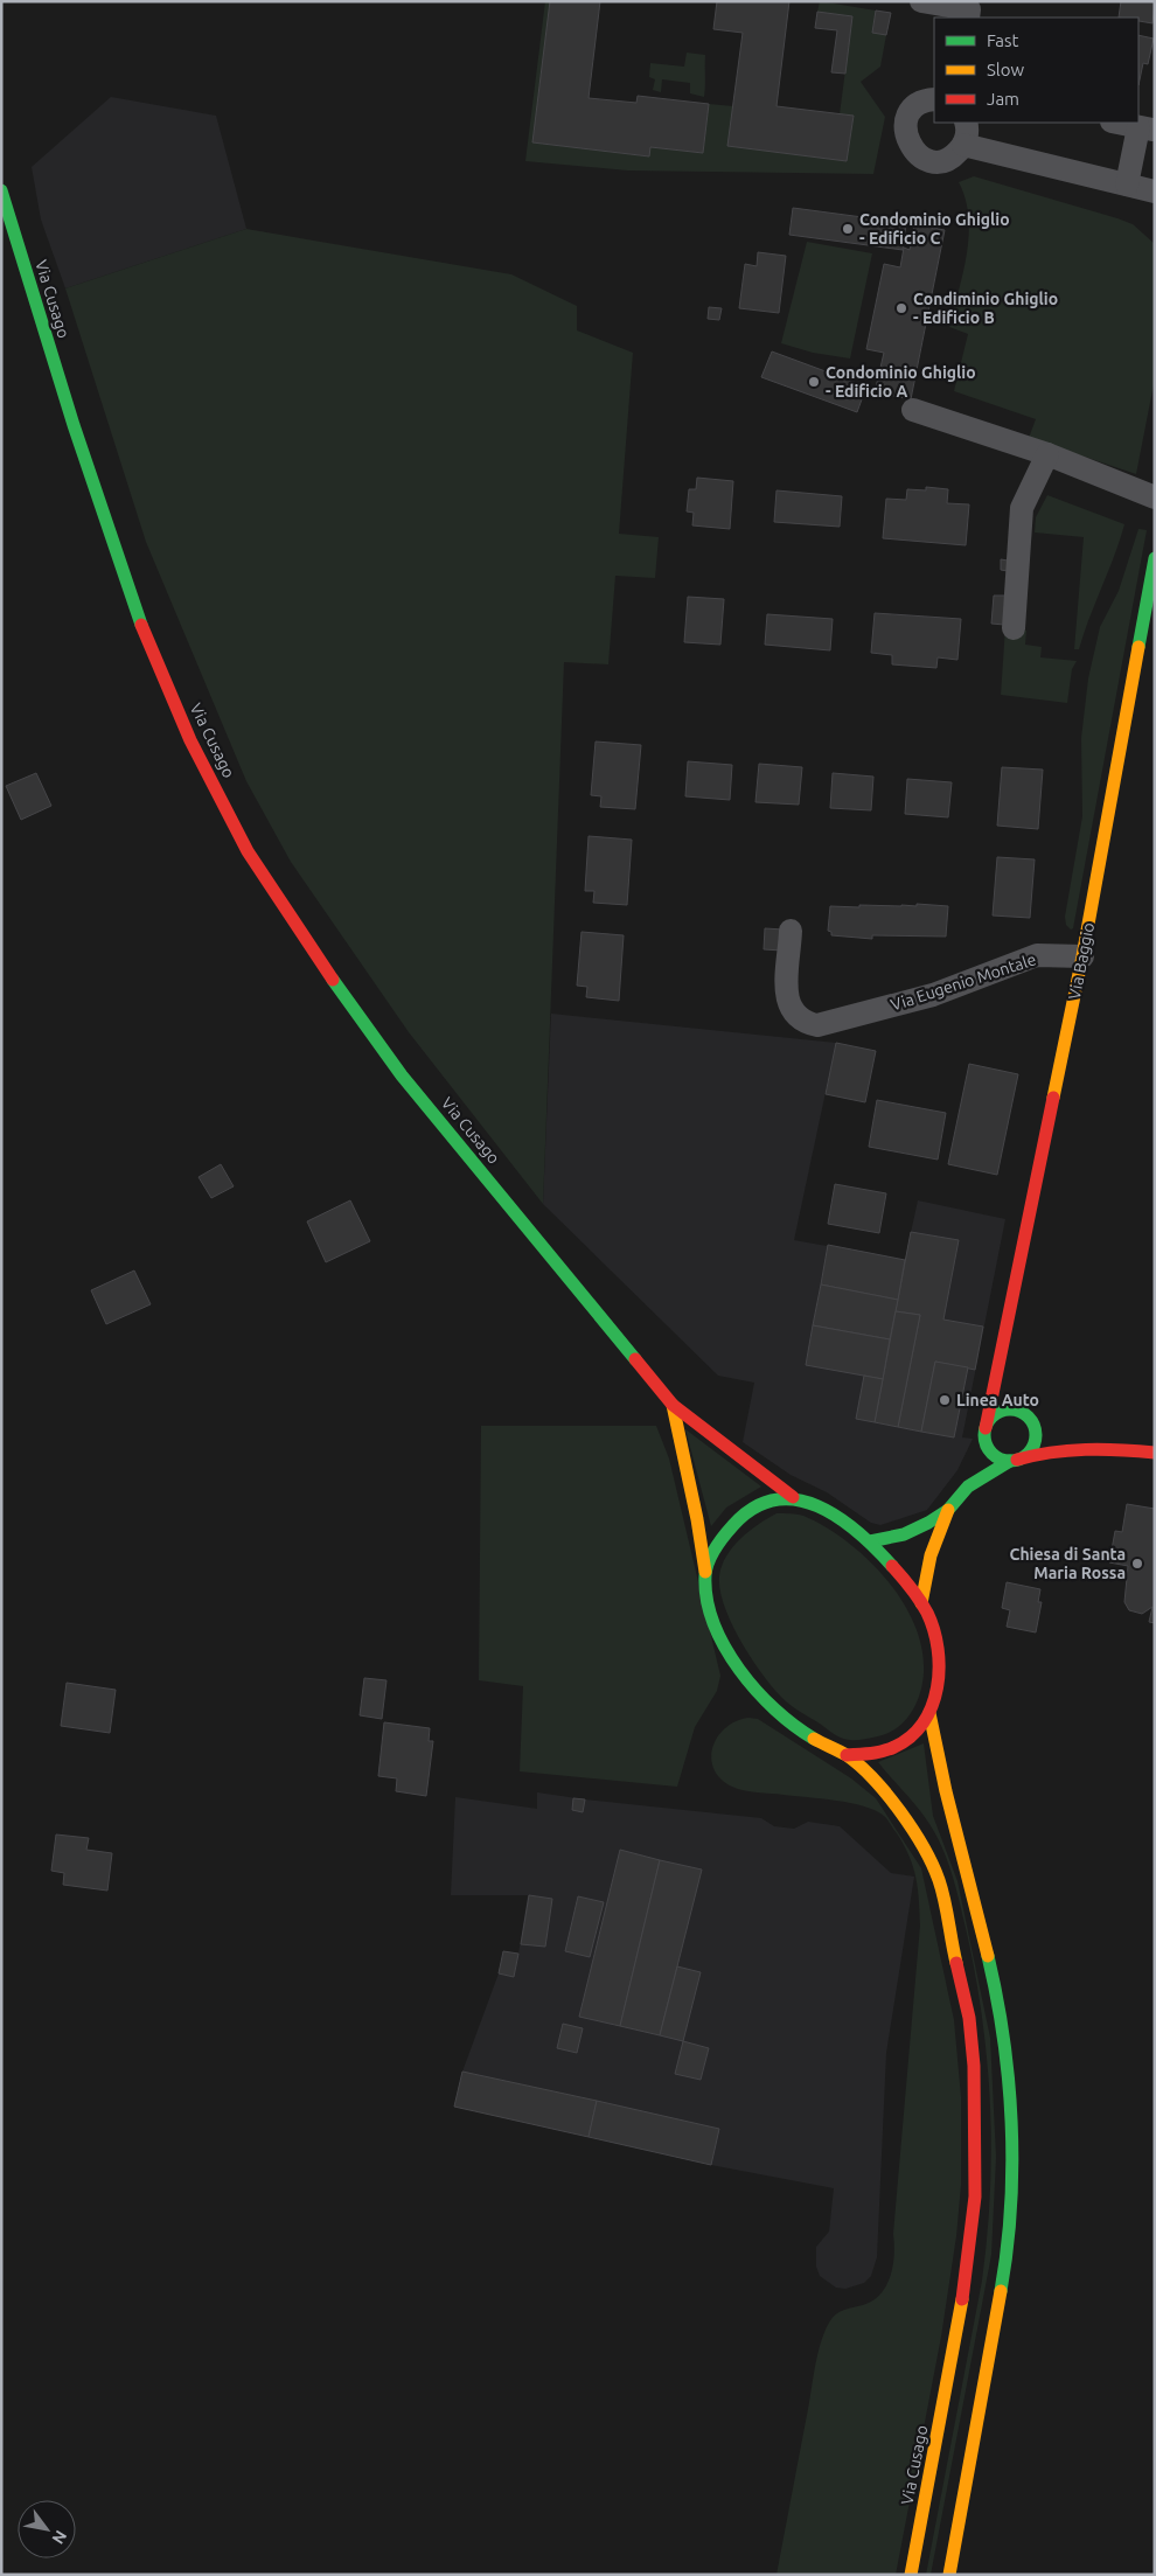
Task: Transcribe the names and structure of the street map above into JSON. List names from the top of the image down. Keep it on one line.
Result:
{"streets":{"main road":["Via Cusago","Via Baggio"],"street":["Via Eugenio Montale"]},"crossings":[["Via Baggio","Via Eugenio Montale"]],"places":["Condominio Ghiglio - Edificio C","Condiminio Ghiglio - Edificio B","Condominio Ghiglio - Edificio A","Linea Auto","Chiesa di Santa Maria Rossa"],"legend":["Fast","Slow","Jam"],"north":"bottom right"}
